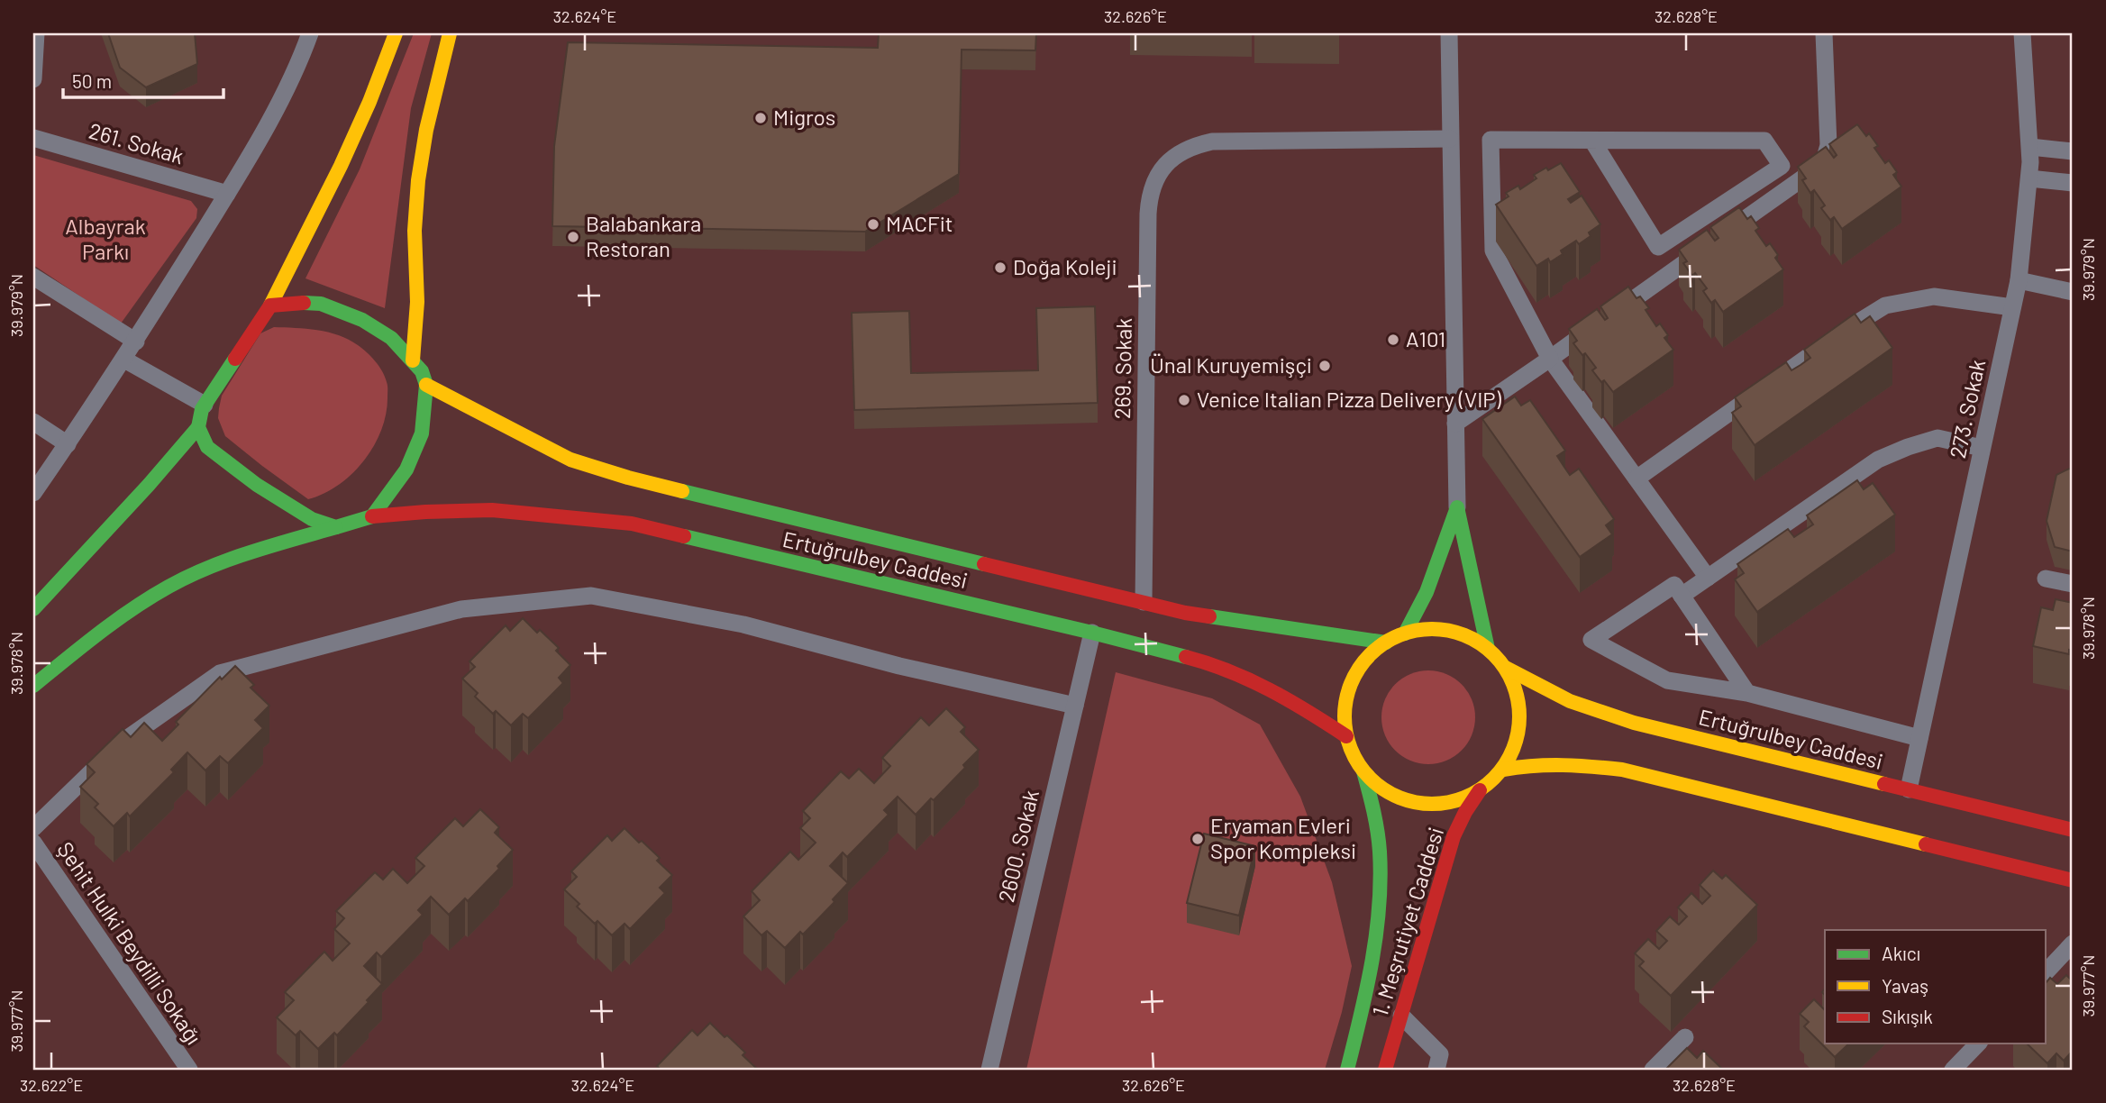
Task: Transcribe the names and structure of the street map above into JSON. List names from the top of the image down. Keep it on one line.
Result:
{"streets":{"main road":["Ertuğrulbey Caddesi","1. Meşrutiyet Caddesi"],"street":["261. Sokak","269. Sokak","273. Sokak","2600. Sokak","Şehit Hulki Beydilli Sokağı"]},"crossings":[["269. Sokak","Ertuğrulbey Caddesi"],["273. Sokak","Ertuğrulbey Caddesi"],["Ertuğrulbey Caddesi","2600. Sokak"],["Ertuğrulbey Caddesi","1. Meşrutiyet Caddesi"]],"parks":["Albayrak Parkı"],"places":["Migros","MACFit","Balabankara Restoran","Doğa Koleji","A101","Ünal Kuruyemişçi","Venice Italian Pizza Delivery (VIP)","Eryaman Evleri Spor Kompleksi"],"legend":["Akıcı","Yavaş","Sıkışık"],"scale_bar":"50 m","coordinates":["32.624°E","32.626°E","32.628°E","39.979°N","39.978°N","39.977°N","32.622°E"]}
